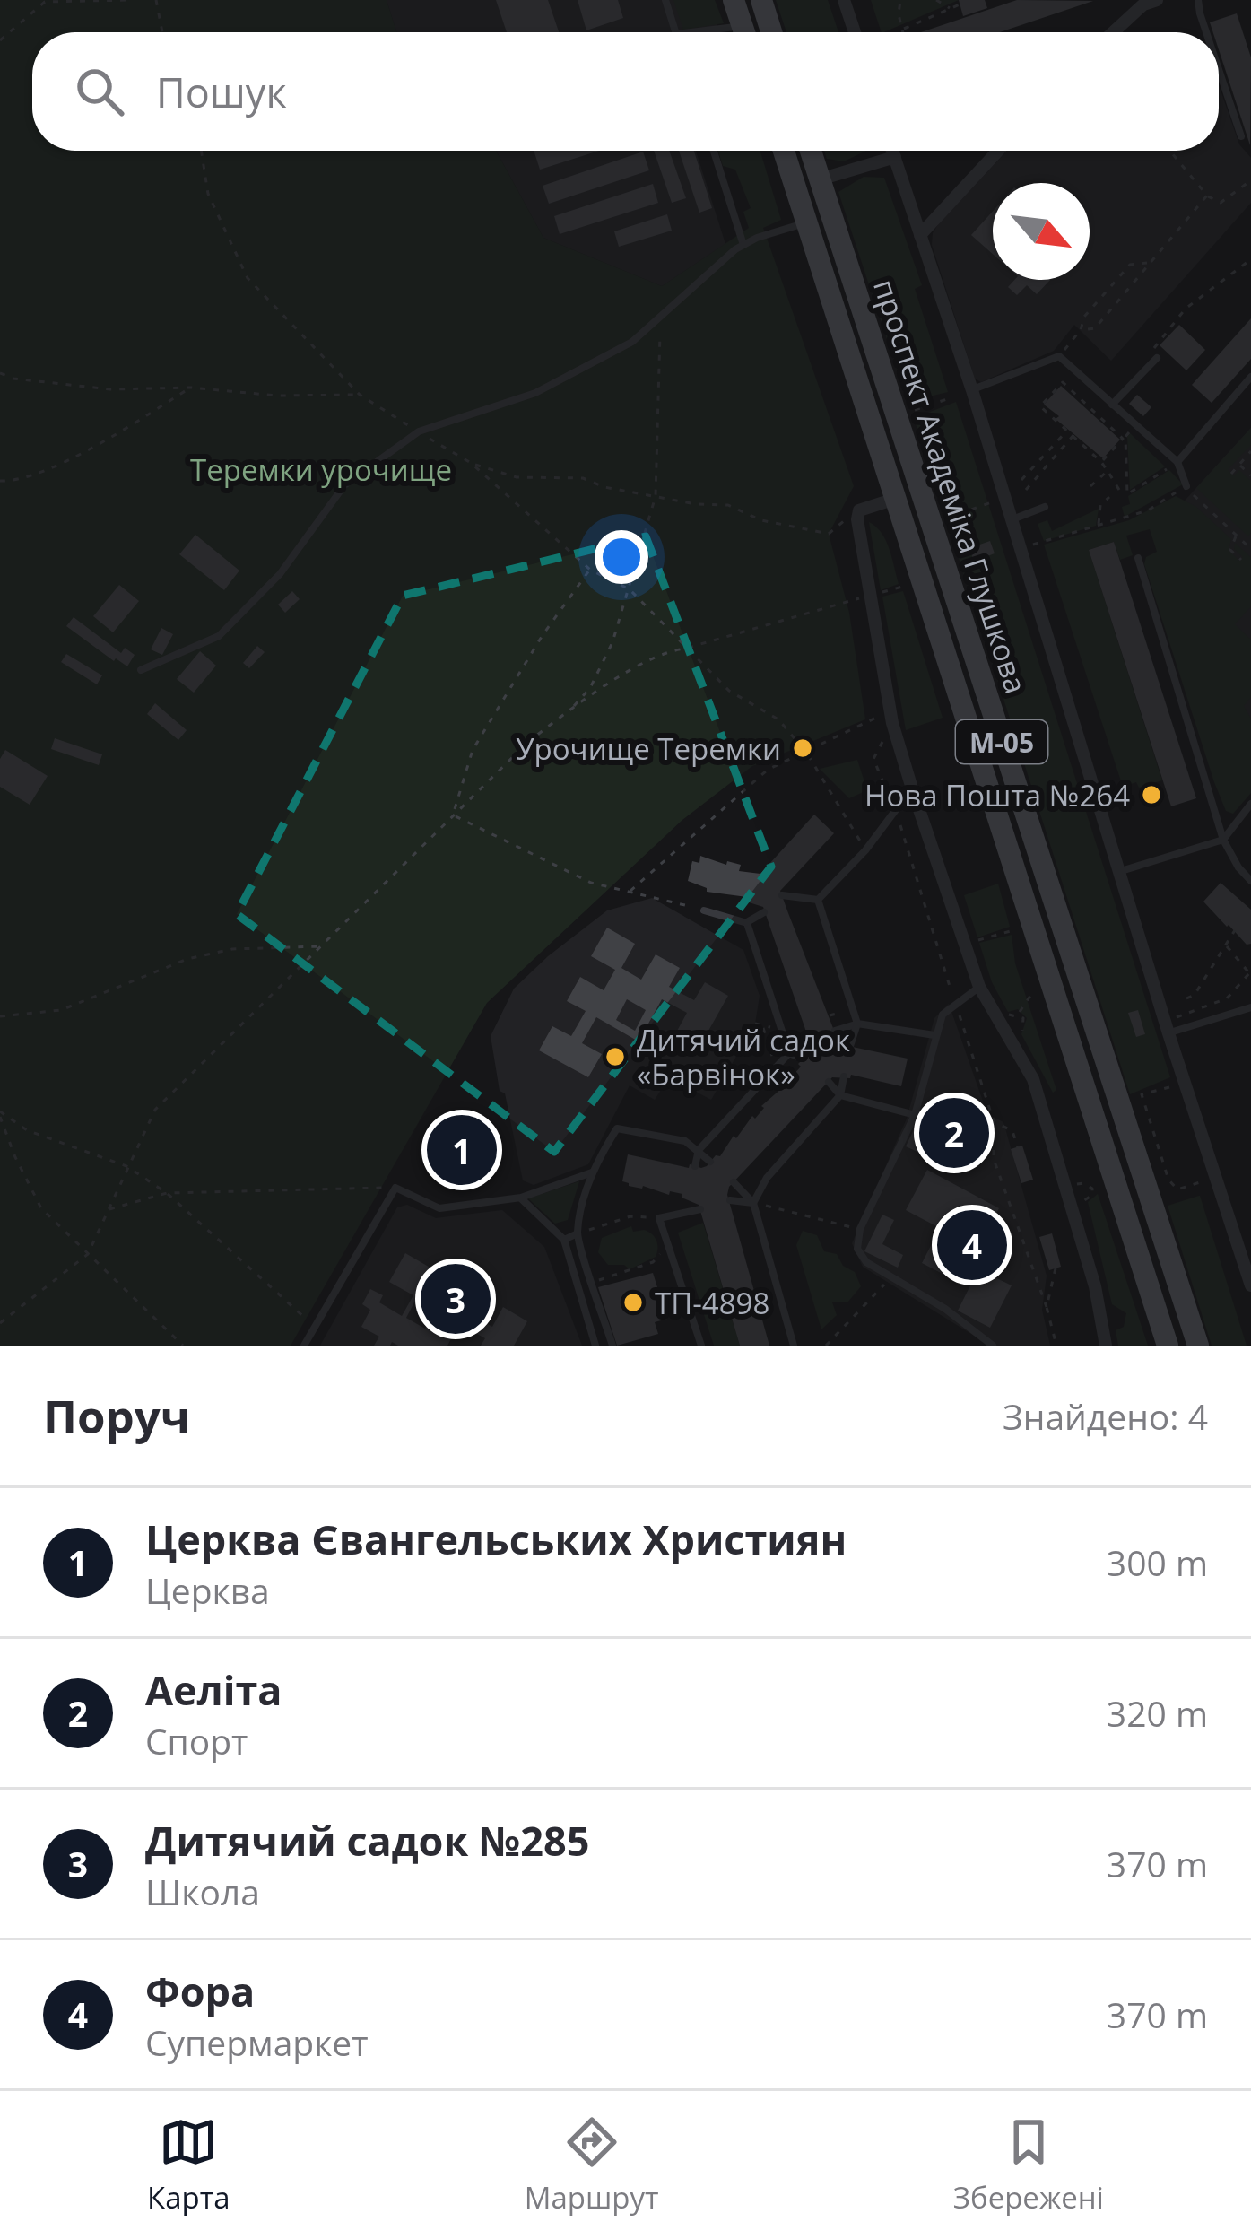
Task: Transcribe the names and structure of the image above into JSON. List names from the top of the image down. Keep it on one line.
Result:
{"streets":{"highway":["проспект Академіка Глушкова","М-05"]},"parks":["Теремки урочище"],"places":["Урочище Теремки","Нова Пошта №264","Дитячий садок «Барвінок»","ТП-4898"],"north":"bottom right","page":{"search":"Пошук","pins":["2","1","4","3"],"heading":["Поруч","Знайдено: 4"],"list":[{"mark":"1","name":"Церква Євангельських Християн","note":"Церква","value":"300 m"},{"mark":"2","name":"Аеліта","note":"Спорт","value":"320 m"},{"mark":"3","name":"Дитячий садок №285","note":"Школа","value":"370 m"},{"mark":"4","name":"Фора","note":"Супермаркет","value":"370 m"}],"nav":["Карта","Маршрут","Збережені"]}}
